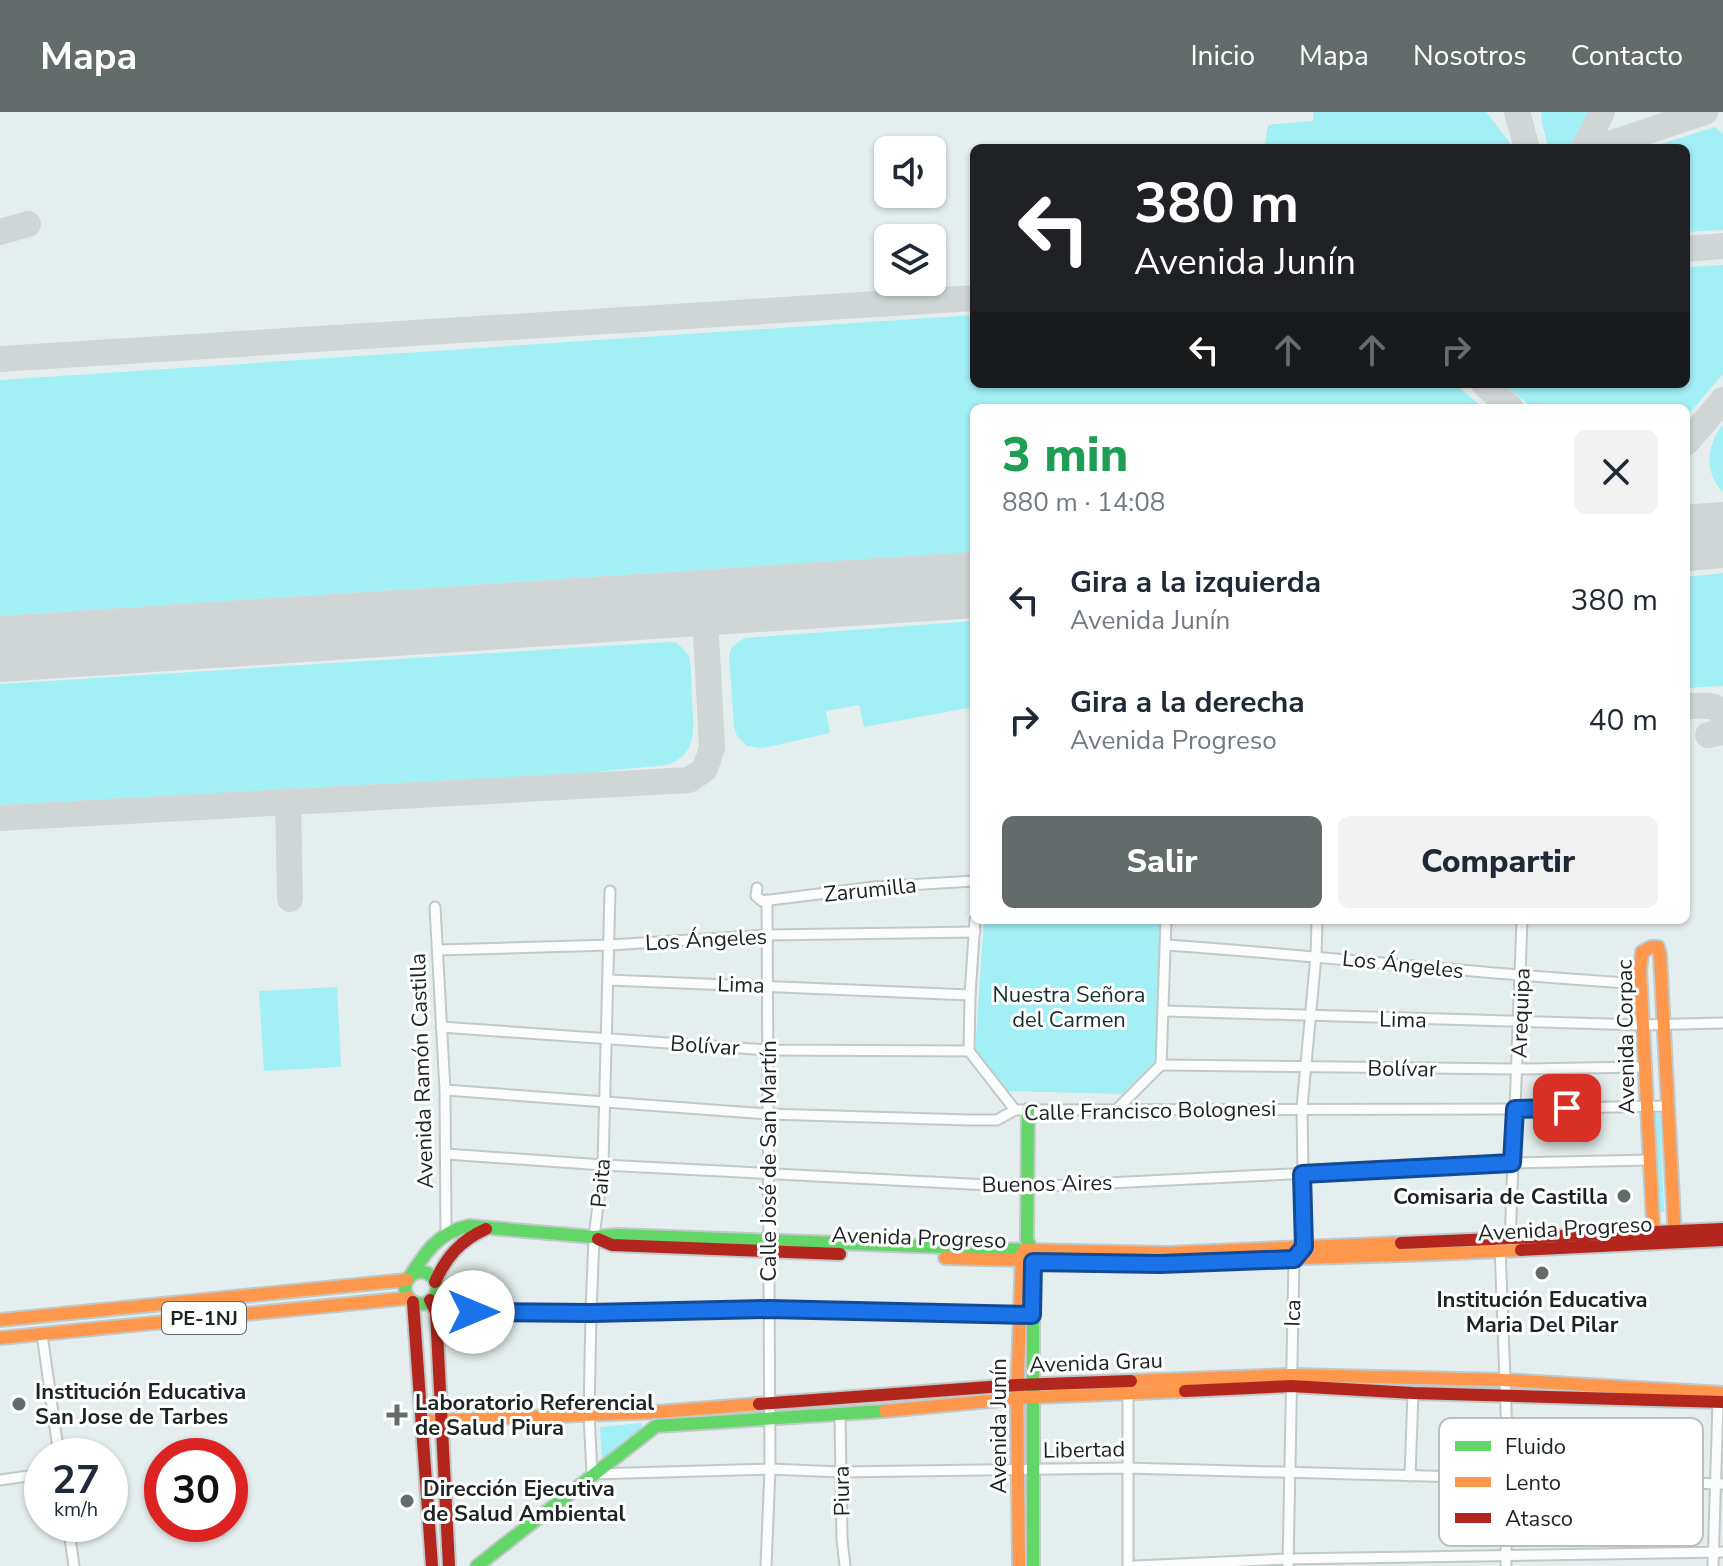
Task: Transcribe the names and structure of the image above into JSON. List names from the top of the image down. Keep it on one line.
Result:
{"streets":{"main road":["Avenida Corpac","Avenida Progreso","PE-1NJ","Avenida Grau","Avenida Junín"],"street":["Zarumilla","Los Ángeles","Lima","Arequipa","Bolívar","Avenida Ramón Castilla","Calle Francisco Bolognesi","Calle José de San Martín","Paita","Buenos Aires","Ica","Libertad","Piura"]},"crossings":[["Zarumilla","Calle José de San Martín"],["Los Ángeles","Arequipa"],["Los Ángeles","Avenida Corpac"],["Los Ángeles","Avenida Ramón Castilla"],["Los Ángeles","Calle José de San Martín"],["Los Ángeles","Paita"],["Lima","Arequipa"],["Lima","Avenida Corpac"],["Lima","Calle José de San Martín"],["Lima","Paita"],["Arequipa","Bolívar"],["Arequipa","Calle Francisco Bolognesi"],["Arequipa","Buenos Aires"],["Arequipa","Avenida Progreso"],["Arequipa","Avenida Grau"],["Avenida Corpac","Bolívar"],["Avenida Corpac","Calle Francisco Bolognesi"],["Avenida Corpac","Buenos Aires"],["Avenida Corpac","Avenida Progreso"],["Bolívar","Avenida Ramón Castilla"],["Bolívar","Calle José de San Martín"],["Bolívar","Paita"],["Avenida Ramón Castilla","Calle Francisco Bolognesi"],["Avenida Ramón Castilla","Buenos Aires"],["Avenida Ramón Castilla","Avenida Progreso"],["Calle Francisco Bolognesi","Calle José de San Martín"],["Calle Francisco Bolognesi","Paita"],["Calle Francisco Bolognesi","Avenida Junín"],["Calle José de San Martín","Buenos Aires"],["Calle José de San Martín","Avenida Progreso"],["Calle José de San Martín","Avenida Grau"],["Calle José de San Martín","Libertad"],["Paita","Buenos Aires"],["Paita","Avenida Progreso"],["Paita","Avenida Grau"],["Paita","Libertad"],["Buenos Aires","Avenida Junín"],["Avenida Progreso","Ica"],["Avenida Progreso","Avenida Junín"],["Ica","Avenida Grau"],["Ica","Libertad"],["Avenida Grau","Avenida Junín"],["Avenida Grau","Libertad"],["Avenida Grau","Piura"],["Avenida Junín","Libertad"],["Libertad","Piura"]],"parks":["Nuestra Señora del Carmen"],"places":{"other":["Comisaria de Castilla","Institución Educativa Maria Del Pilar","Institución Educativa San Jose de Tarbes","Dirección Ejecutiva de Salud Ambiental"],"health":["Laboratorio Referencial de Salud Piura"]},"legend":["Fluido","Lento","Atasco"],"page":{"header":"Mapa","nav":["Inicio","Mapa","Nosotros","Contacto"],"turn":["380 m","Avenida Junín"],"heading":["3 min","880 m · 14:08"],"list":[{"name":"Gira a la izquierda","note":"Avenida Junín","value":"380 m"},{"name":"Gira a la derecha","note":"Avenida Progreso","value":"40 m"}],"buttons":["Salir","Compartir"],"speed":"27 km/h","limit":"30"}}
